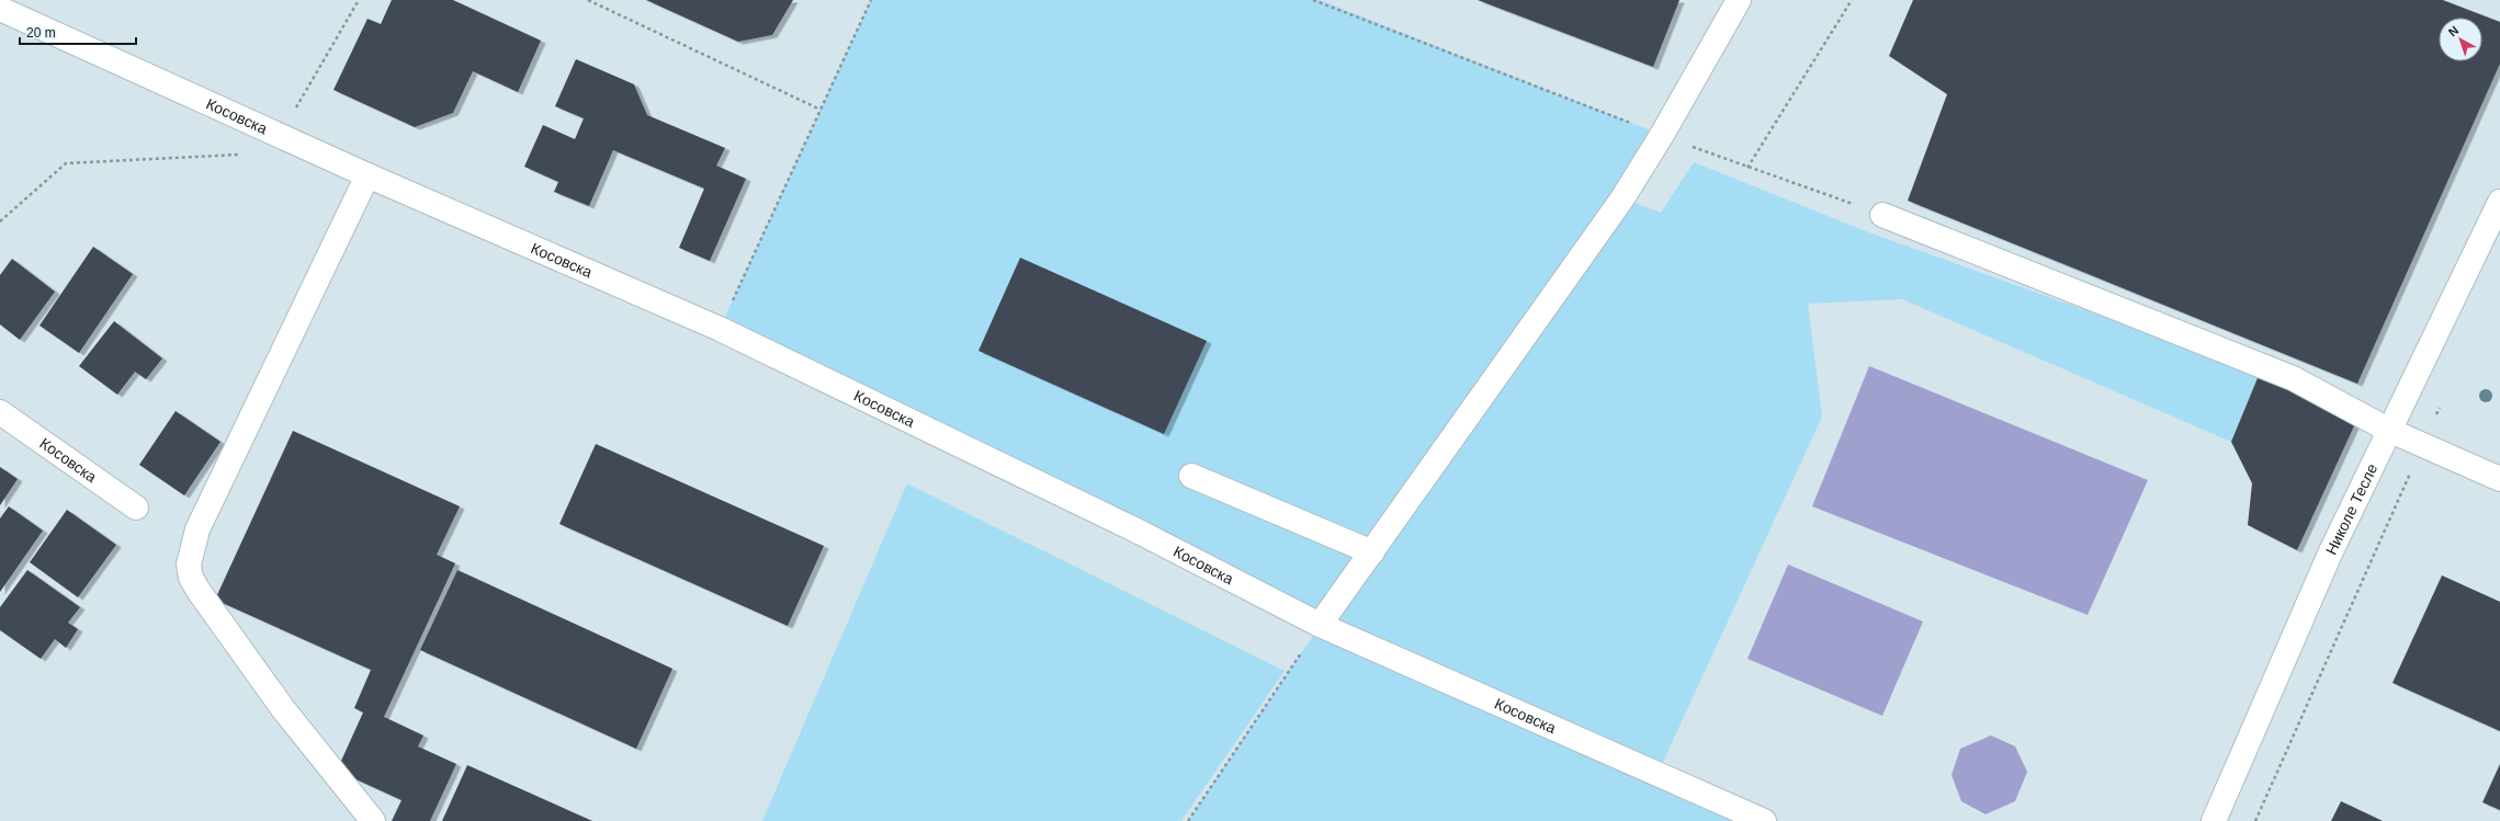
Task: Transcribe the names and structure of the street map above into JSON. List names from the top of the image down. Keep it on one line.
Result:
{"streets":{"street":["Косовска","Николе Тесле"]},"scale_bar":"20 m","north":"top left"}
